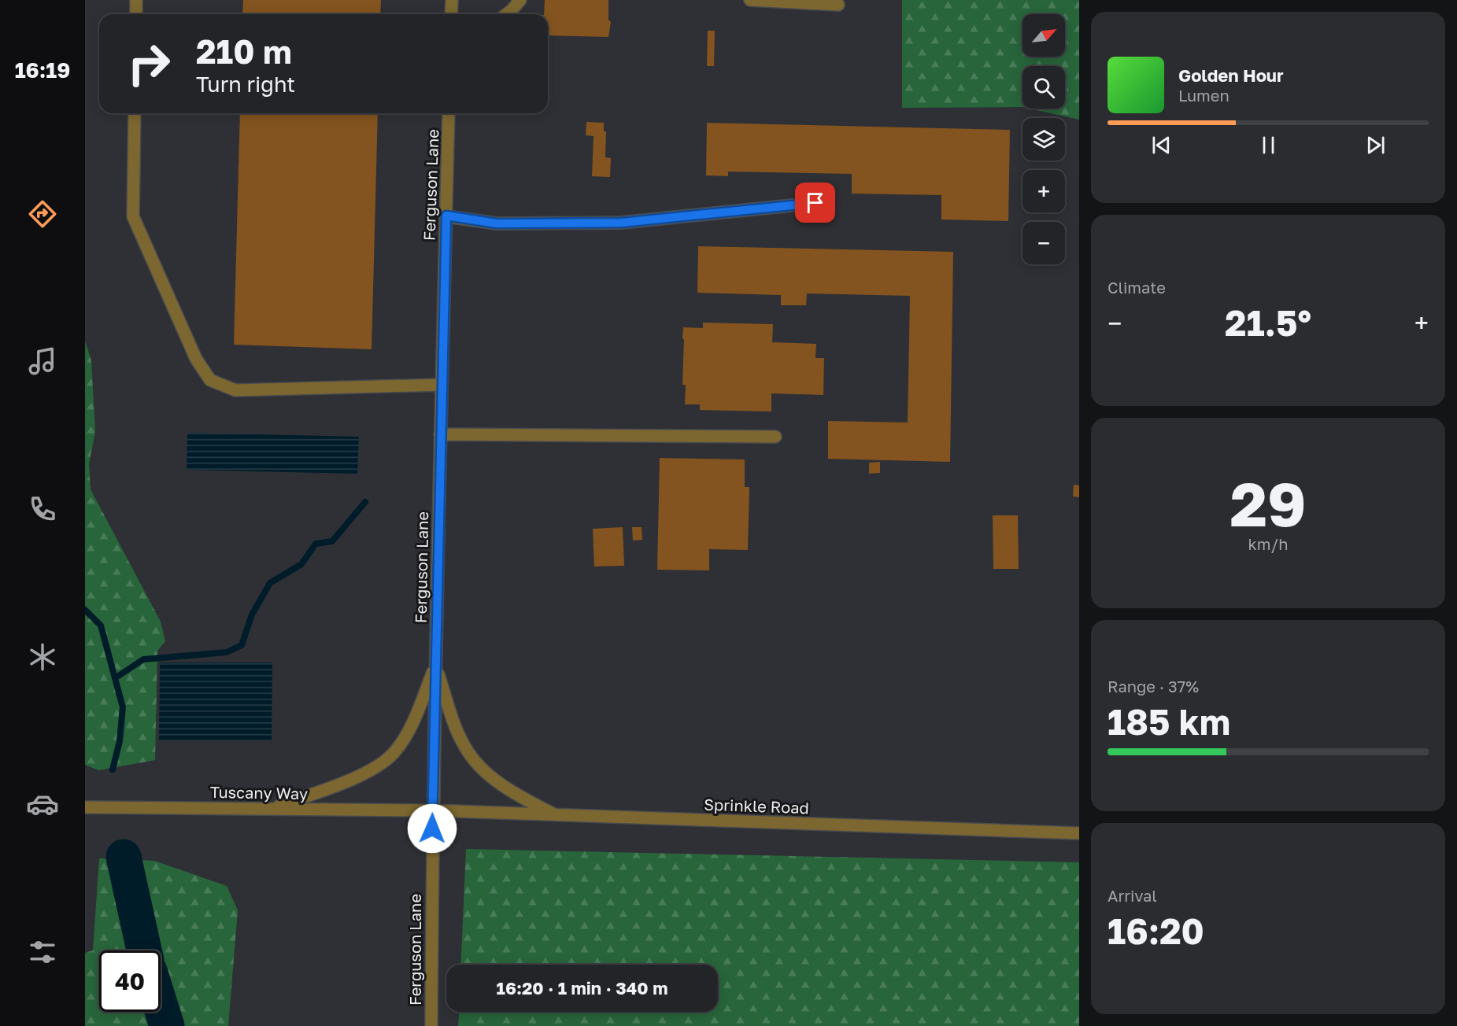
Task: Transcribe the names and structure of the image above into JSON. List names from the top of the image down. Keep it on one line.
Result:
{"streets":{"street":["Ferguson Lane","Tuscany Way","Sprinkle Road"]},"crossings":[["Ferguson Lane","Tuscany Way"],["Ferguson Lane","Sprinkle Road"],["Tuscany Way","Sprinkle Road"]],"north":"top right","page":{"tabs":"16:19","map_buttons":["+","−"],"turn":["210 m","Turn right"],"song":["Golden Hour","Lumen"],"tile":["Climate",["29","km/h"],["Range · 37%","185 km"],["Arrival","16:20"]],"heat":["−","21.5°","+"],"limit":"40","trip":"16:20 · 1 min · 340 m"}}
